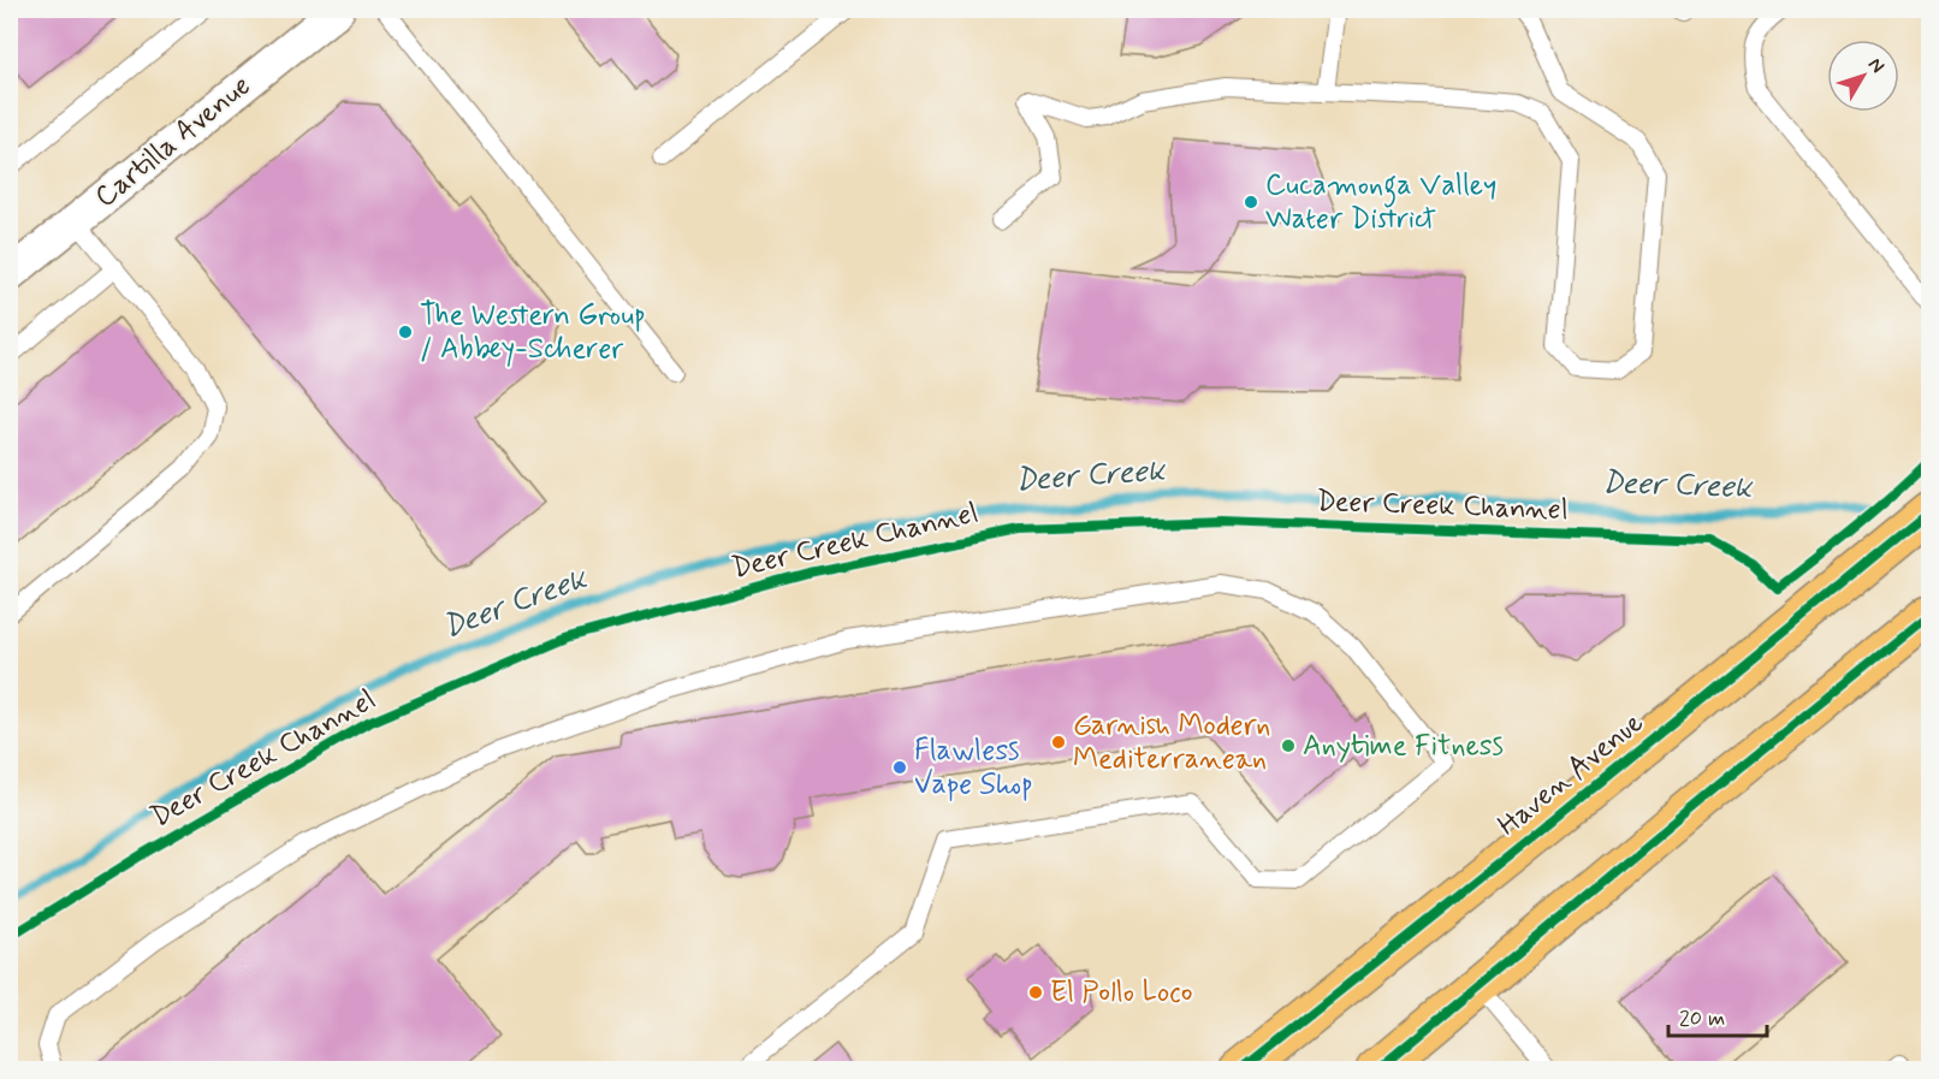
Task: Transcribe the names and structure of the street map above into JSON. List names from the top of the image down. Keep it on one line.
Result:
{"streets":{"main road":["Haven Avenue"],"street":["Cartilla Avenue"],"cycle path":["Deer Creek Channel"]},"water":["Deer Creek"],"places":["Cucamonga Valley Water District","The Western Group / Abbey-Scherer","Garnish Modern Mediterranean","Anytime Fitness","Flawless Vape Shop","El Pollo Loco"],"scale_bar":"20 m","north":"top right"}
